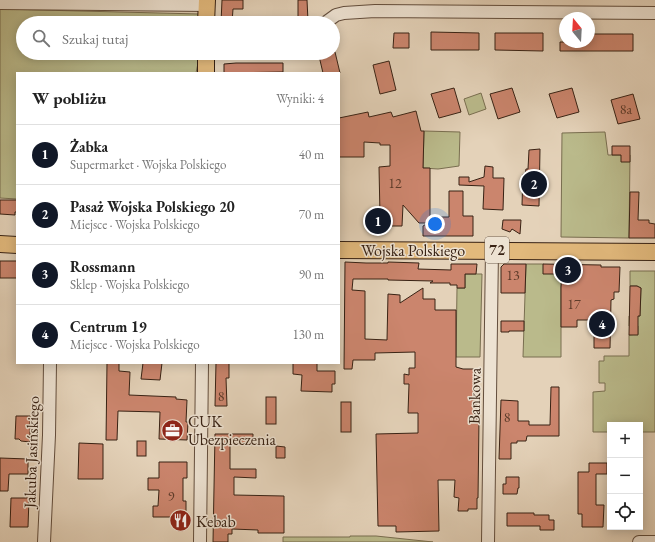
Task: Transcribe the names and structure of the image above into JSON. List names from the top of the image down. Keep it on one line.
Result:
{"streets":{"main road":["Wojska Polskiego","72"],"street":["Bankowa","Jakuba Jasińskiego"]},"crossings":[["Wojska Polskiego","Bankowa"]],"places":{"office":["CUK Ubezpieczenia"],"restaurant":["Kebab"]},"house_numbers":["8a","12","13","17","8","8","9"],"north":"top","page":{"search":"Szukaj tutaj","heading":["W pobliżu","Wyniki: 4"],"list":[{"mark":"1","name":"Żabka","note":"Supermarket · Wojska Polskiego","value":"40 m"},{"mark":"2","name":"Pasaż Wojska Polskiego 20","note":"Miejsce · Wojska Polskiego","value":"70 m"},{"mark":"3","name":"Rossmann","note":"Sklep · Wojska Polskiego","value":"90 m"},{"mark":"4","name":"Centrum 19","note":"Miejsce · Wojska Polskiego","value":"130 m"}],"pins":["2","1","3","4"],"map_buttons":["+","−"]}}
